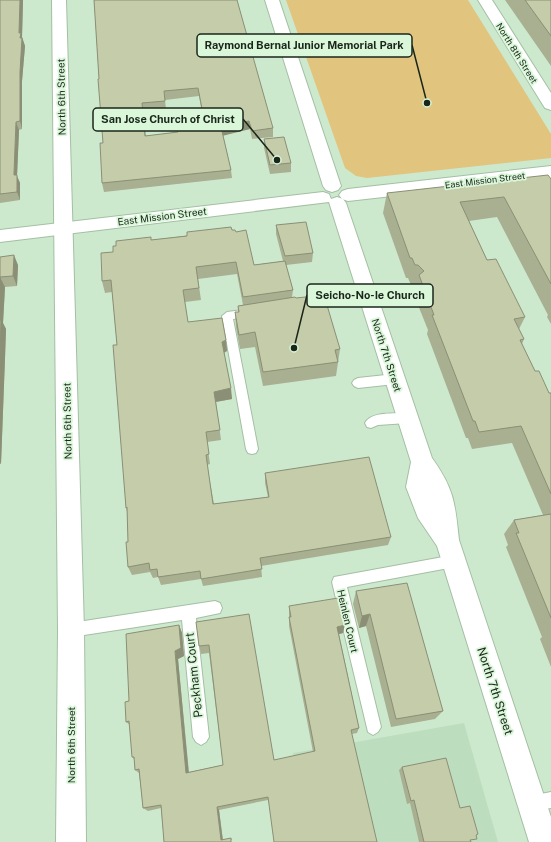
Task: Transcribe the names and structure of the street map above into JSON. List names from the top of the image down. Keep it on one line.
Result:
{"streets":{"street":["North 8th Street","North 6th Street","East Mission Street","North 7th Street"],"lane":["Heinlen Court","Peckham Court"]},"crossings":[["North 6th Street","East Mission Street"],["East Mission Street","North 7th Street"],["North 7th Street","Heinlen Court"]],"places":["Raymond Bernal Junior Memorial Park","San Jose Church of Christ","Seicho-No-Ie Church"]}
